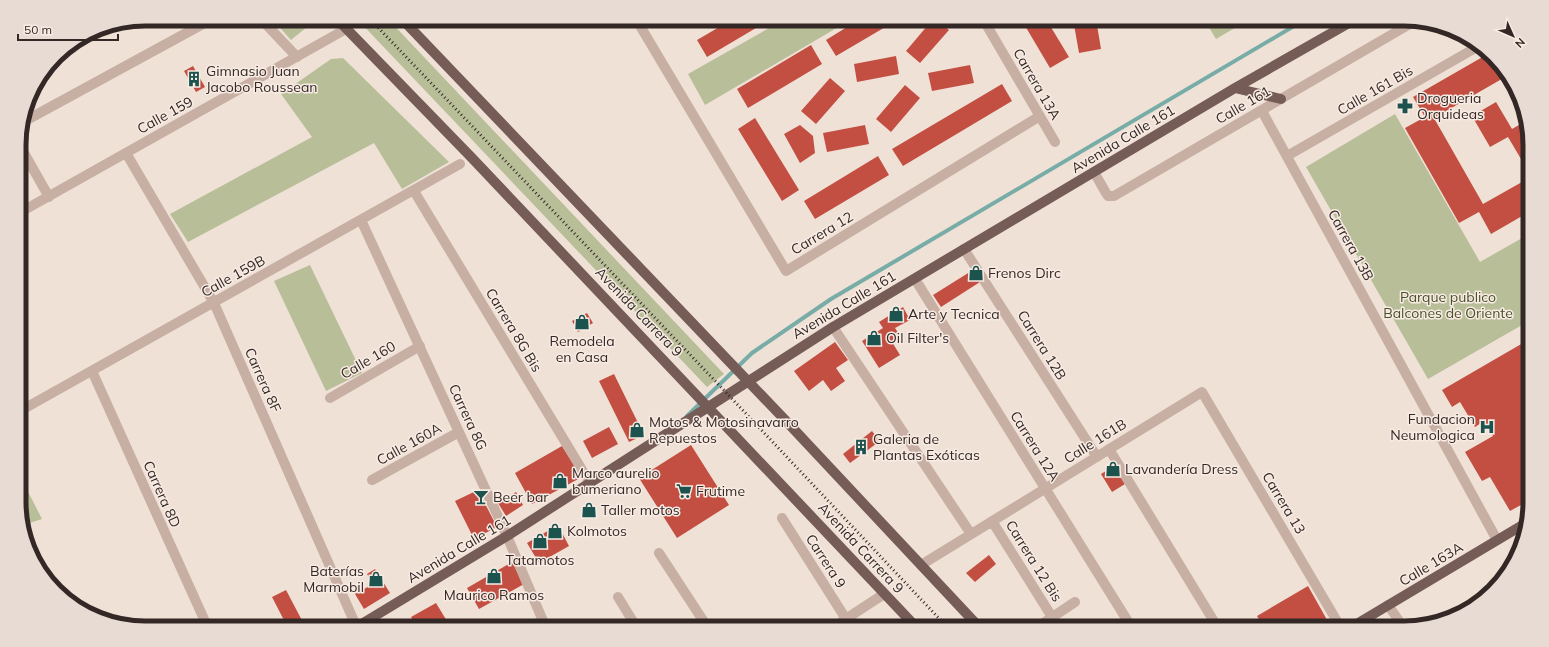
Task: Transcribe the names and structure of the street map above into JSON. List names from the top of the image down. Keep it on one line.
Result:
{"streets":{"main road":["Avenida Calle 161","Avenida Carrera 9","Calle 163A"],"street":["Carrera 13A","Calle 161 Bis","Calle 161","Calle 159","Carrera 12","Carrera 13B","Calle 159B","Carrera 8G Bis","Carrera 12B","Calle 160","Carrera 8F","Carrera 8G","Calle 161B","Calle 160A","Carrera 12A","Carrera 8D","Carrera 13","Carrera 9","Carrera 12 Bis"]},"crossings":[["Carrera 13A","Carrera 12"],["Calle 161 Bis","Carrera 13B"],["Calle 161","Avenida Calle 161"],["Calle 161","Carrera 13B"],["Calle 159","Avenida Carrera 9"],["Calle 159","Carrera 8F"],["Avenida Calle 161","Avenida Carrera 9"],["Avenida Calle 161","Carrera 8G Bis"],["Avenida Calle 161","Carrera 12B"],["Avenida Calle 161","Carrera 8G"],["Avenida Calle 161","Carrera 12A"],["Carrera 13B","Calle 163A"],["Calle 159B","Carrera 8G Bis"],["Calle 159B","Carrera 8F"],["Calle 159B","Carrera 8G"],["Calle 159B","Carrera 8D"],["Carrera 12B","Calle 161B"],["Calle 160","Carrera 8G"],["Carrera 8G","Calle 160A"],["Calle 161B","Carrera 12A"],["Calle 161B","Carrera 13"],["Calle 161B","Carrera 12 Bis"]],"parks":["Parque publico Balcones de Oriente"],"places":{"building":["Gimnasio Juan Jacobo Roussean","Galeria de Plantas Exóticas"],"pharmacy":["Drogueria Orquideas"],"shop":["Frenos Dirc","Arte y Tecnica","Remodela en Casa","Oil Filter's","Motos & Motosinavarro Repuestos","Lavandería Dress","Marco aurelio bumeriano","Taller motos","Kolmotos","Tatamotos","Maurico Ramos","Baterías Marmobil"],"hospital":["Fundacion Neumologica"],"supermarket":["Frutime"],"bar":["Beer bar"]},"scale_bar":"50 m","north":"bottom right"}
